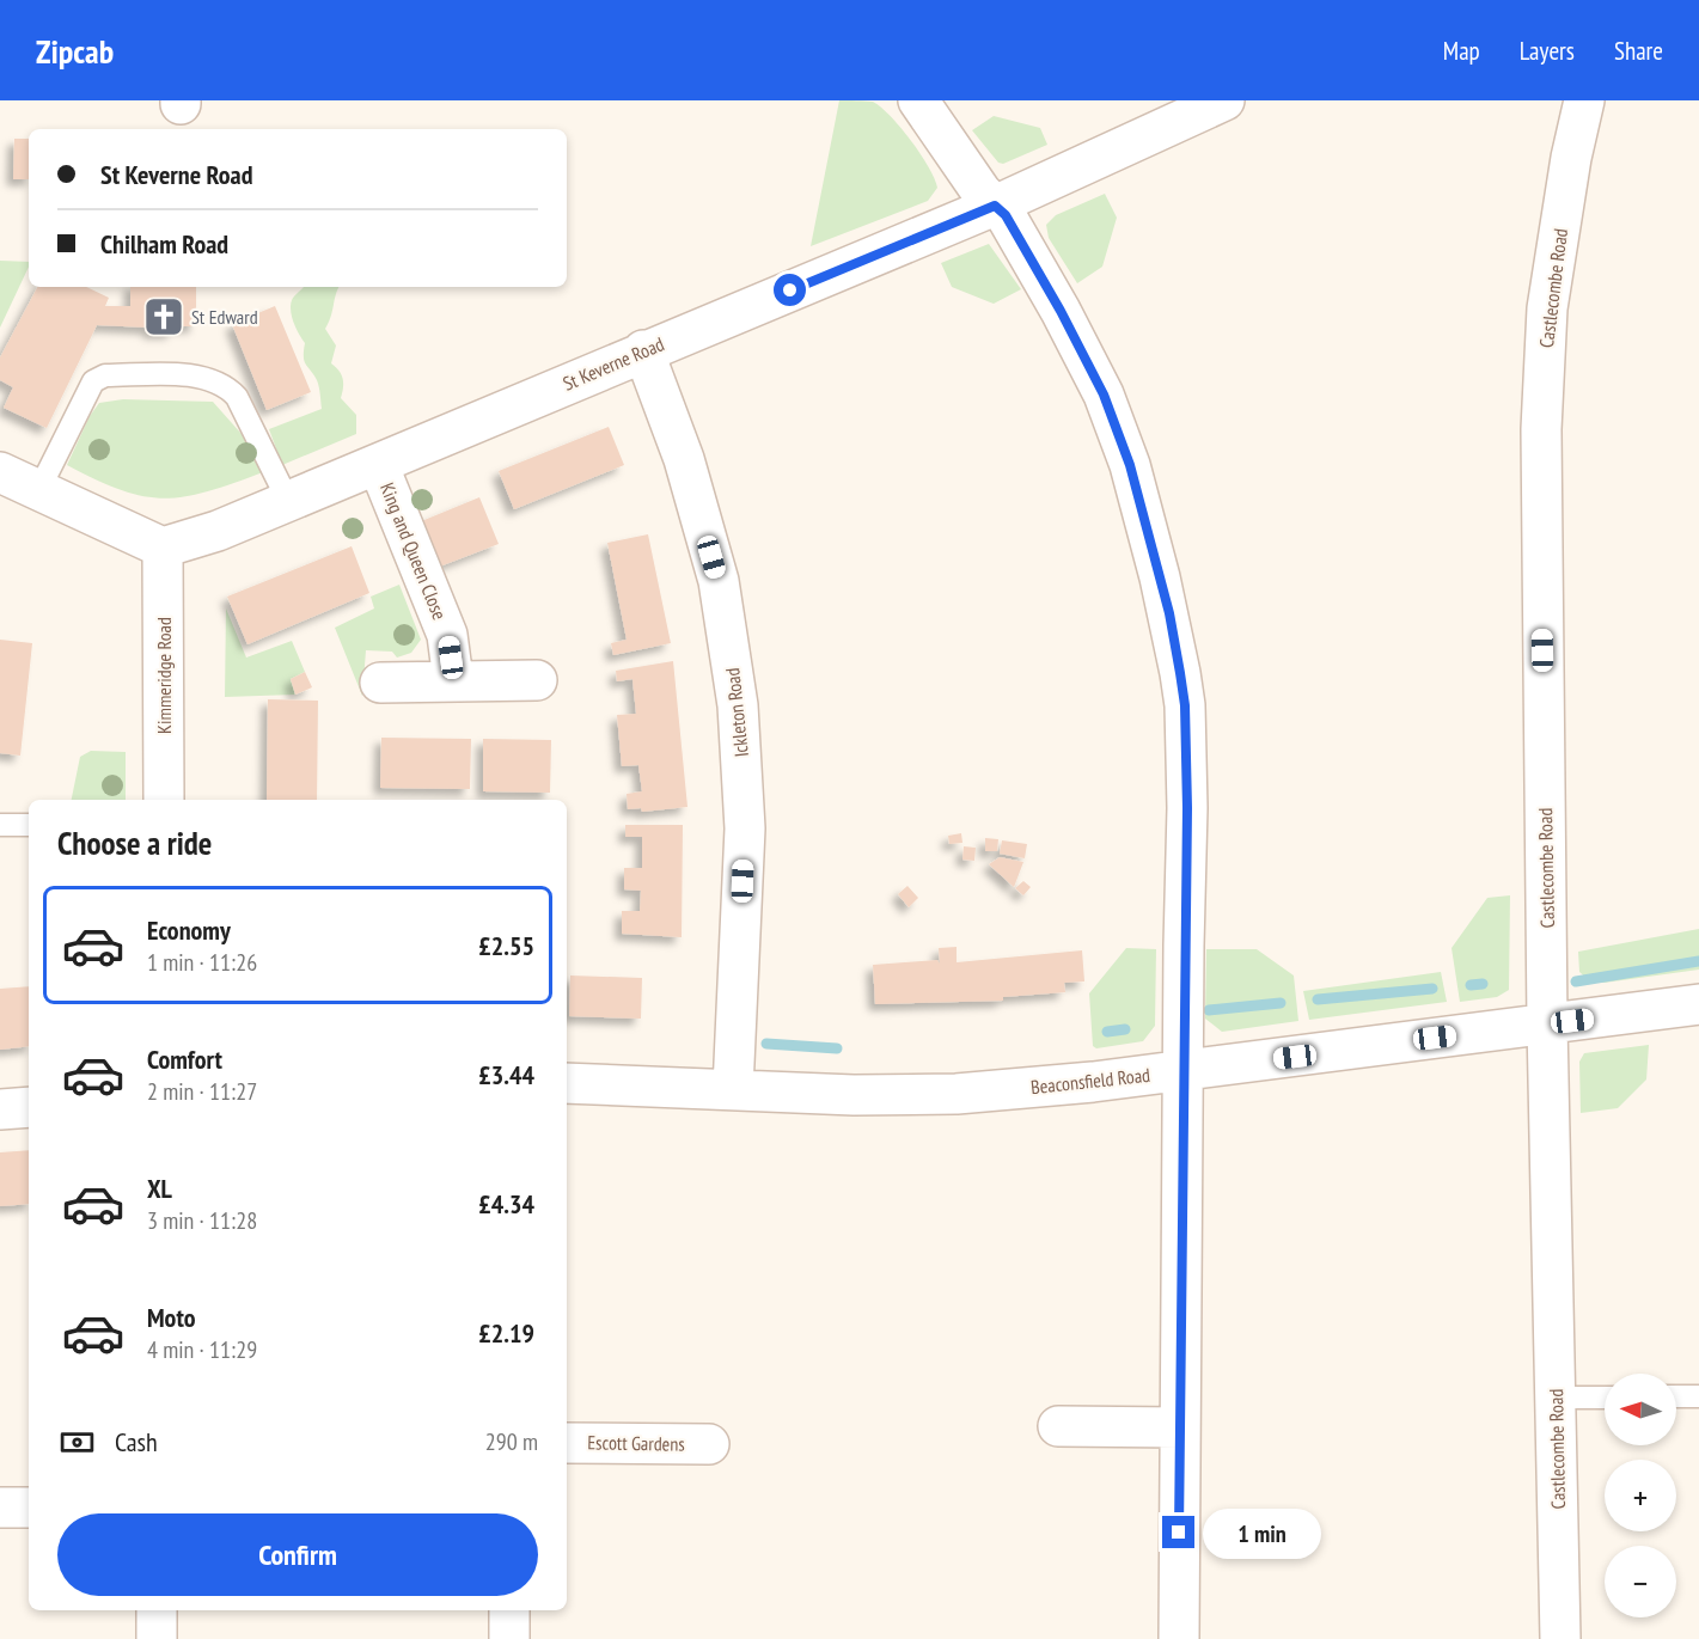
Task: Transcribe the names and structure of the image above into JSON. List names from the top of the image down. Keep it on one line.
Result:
{"streets":{"street":["Castlecombe Road","St Keverne Road","King and Queen Close","Kimmeridge Road","Ickleton Road","Beaconsfield Road","Escott Gardens"]},"crossings":[["Castlecombe Road","Beaconsfield Road"],["St Keverne Road","King and Queen Close"],["St Keverne Road","Kimmeridge Road"],["St Keverne Road","Ickleton Road"],["Ickleton Road","Beaconsfield Road"]],"places":{"church":["St Edward"]},"north":"left","page":{"header":"Zipcab","nav":["Map","Layers","Share"],"banner":["St Keverne Road","Chilham Road"],"heading":"Choose a ride","list":[{"name":"Economy","note":"1 min · 11:26","value":"£2.55"},{"name":"Comfort","note":"2 min · 11:27","value":"£3.44"},{"name":"XL","note":"3 min · 11:28","value":"£4.34"},{"name":"Moto","note":"4 min · 11:29","value":"£2.19"}],"map_buttons":["+","−"],"pay":["Cash","290 m"],"buttons":"Confirm","bubble":"1 min"}}
